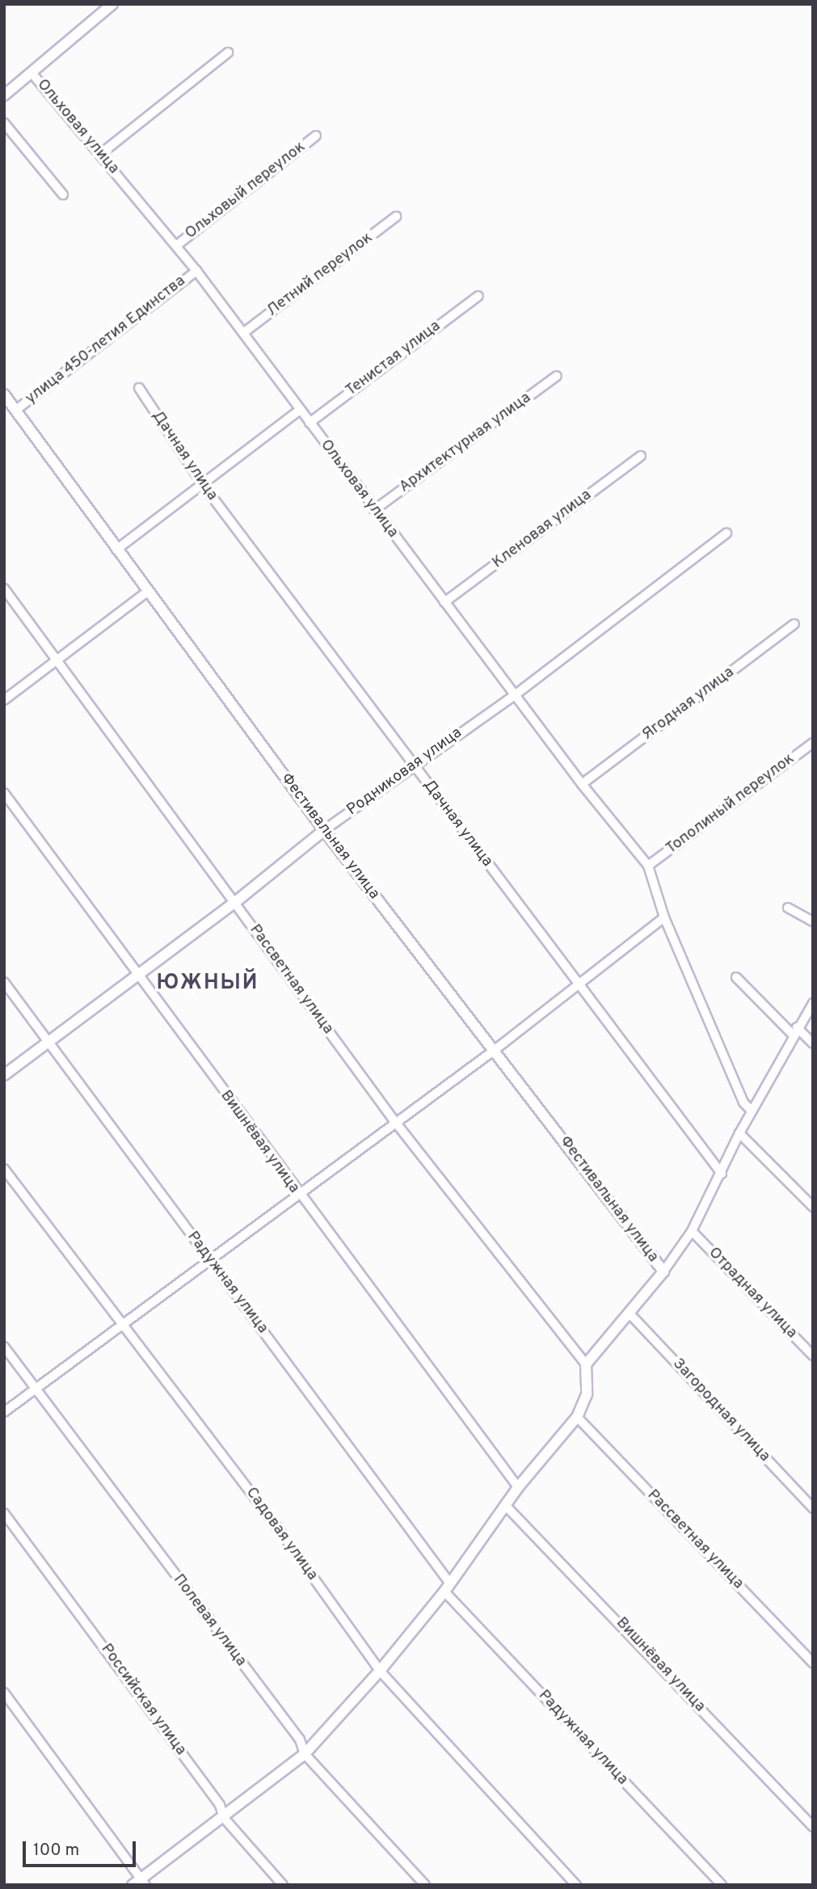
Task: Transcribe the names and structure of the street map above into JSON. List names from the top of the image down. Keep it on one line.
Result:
{"streets":{"street":["Ольховая улица","Ольховый переулок","Летний переулок","улица 450-летия Единства","Тенистая улица","Архитектурная улица","Дачная улица","Кленовая улица","Ягодная улица","Родниковая улица","Тополиный переулок","Фестивальная улица","Рассветная улица","Вишнёвая улица","Радужная улица","Отрадная улица","Загородная улица","Садовая улица","Полевая улица","Российская улица"]},"crossings":[["Ольховая улица","Ольховый переулок"],["Ольховая улица","Летний переулок"],["Ольховая улица","улица 450-летия Единства"],["Ольховая улица","Тенистая улица"],["Ольховая улица","Архитектурная улица"],["Ольховая улица","Кленовая улица"],["Ольховая улица","Ягодная улица"],["Ольховая улица","Родниковая улица"],["Ольховая улица","Тополиный переулок"],["улица 450-летия Единства","Фестивальная улица"],["Дачная улица","Родниковая улица"],["Родниковая улица","Фестивальная улица"],["Родниковая улица","Рассветная улица"],["Родниковая улица","Вишнёвая улица"],["Родниковая улица","Радужная улица"]],"districts":["ЮЖНЫЙ"],"scale_bar":"100 m"}
